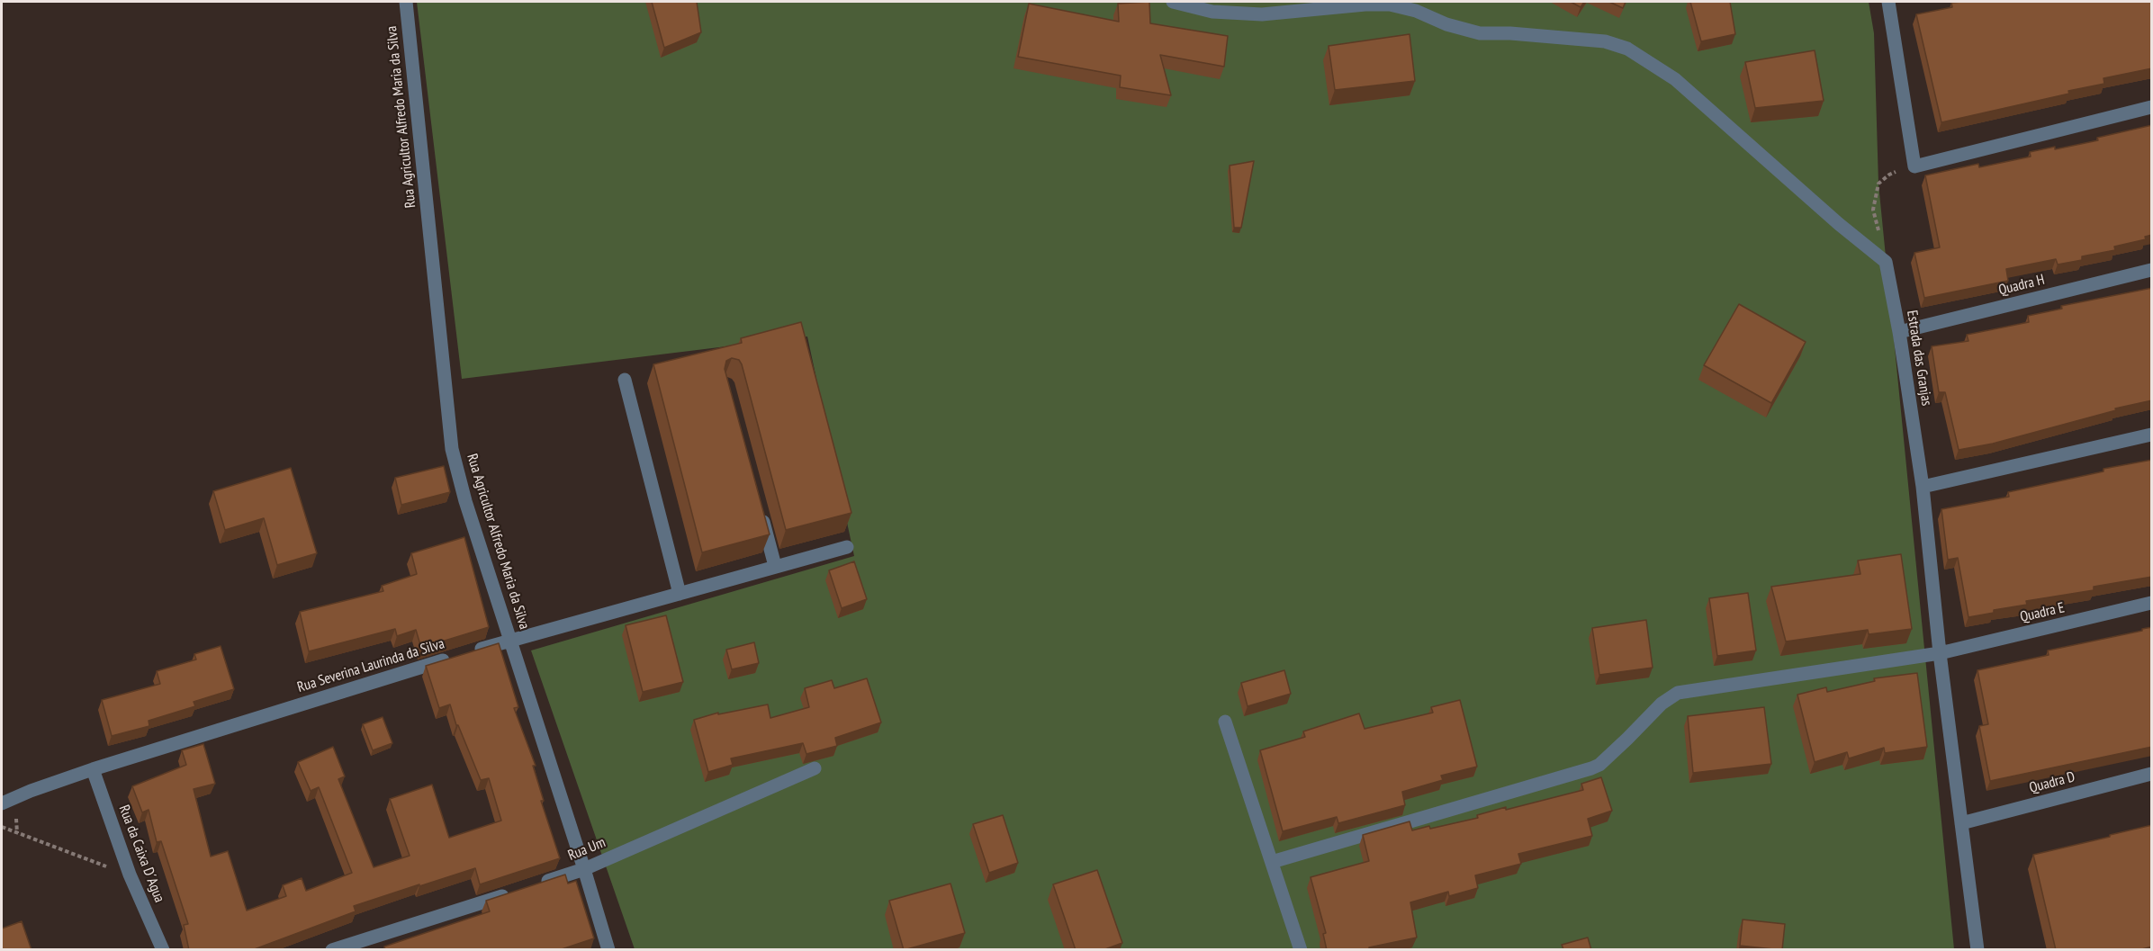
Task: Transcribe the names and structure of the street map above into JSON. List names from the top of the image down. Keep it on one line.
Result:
{"streets":{"street":["Rua Agricultor Alfredo Maria da Silva","Quadra H","Estrada das Granjas","Quadra E","Rua Severina Laurinda da Silva","Quadra D","Rua Um","Rua da Caixa D´Agua"]},"crossings":[["Rua Agricultor Alfredo Maria da Silva","Rua Severina Laurinda da Silva"],["Rua Agricultor Alfredo Maria da Silva","Rua Um"],["Quadra H","Estrada das Granjas"],["Estrada das Granjas","Quadra E"],["Estrada das Granjas","Quadra D"],["Rua Severina Laurinda da Silva","Rua da Caixa D´Agua"]]}
